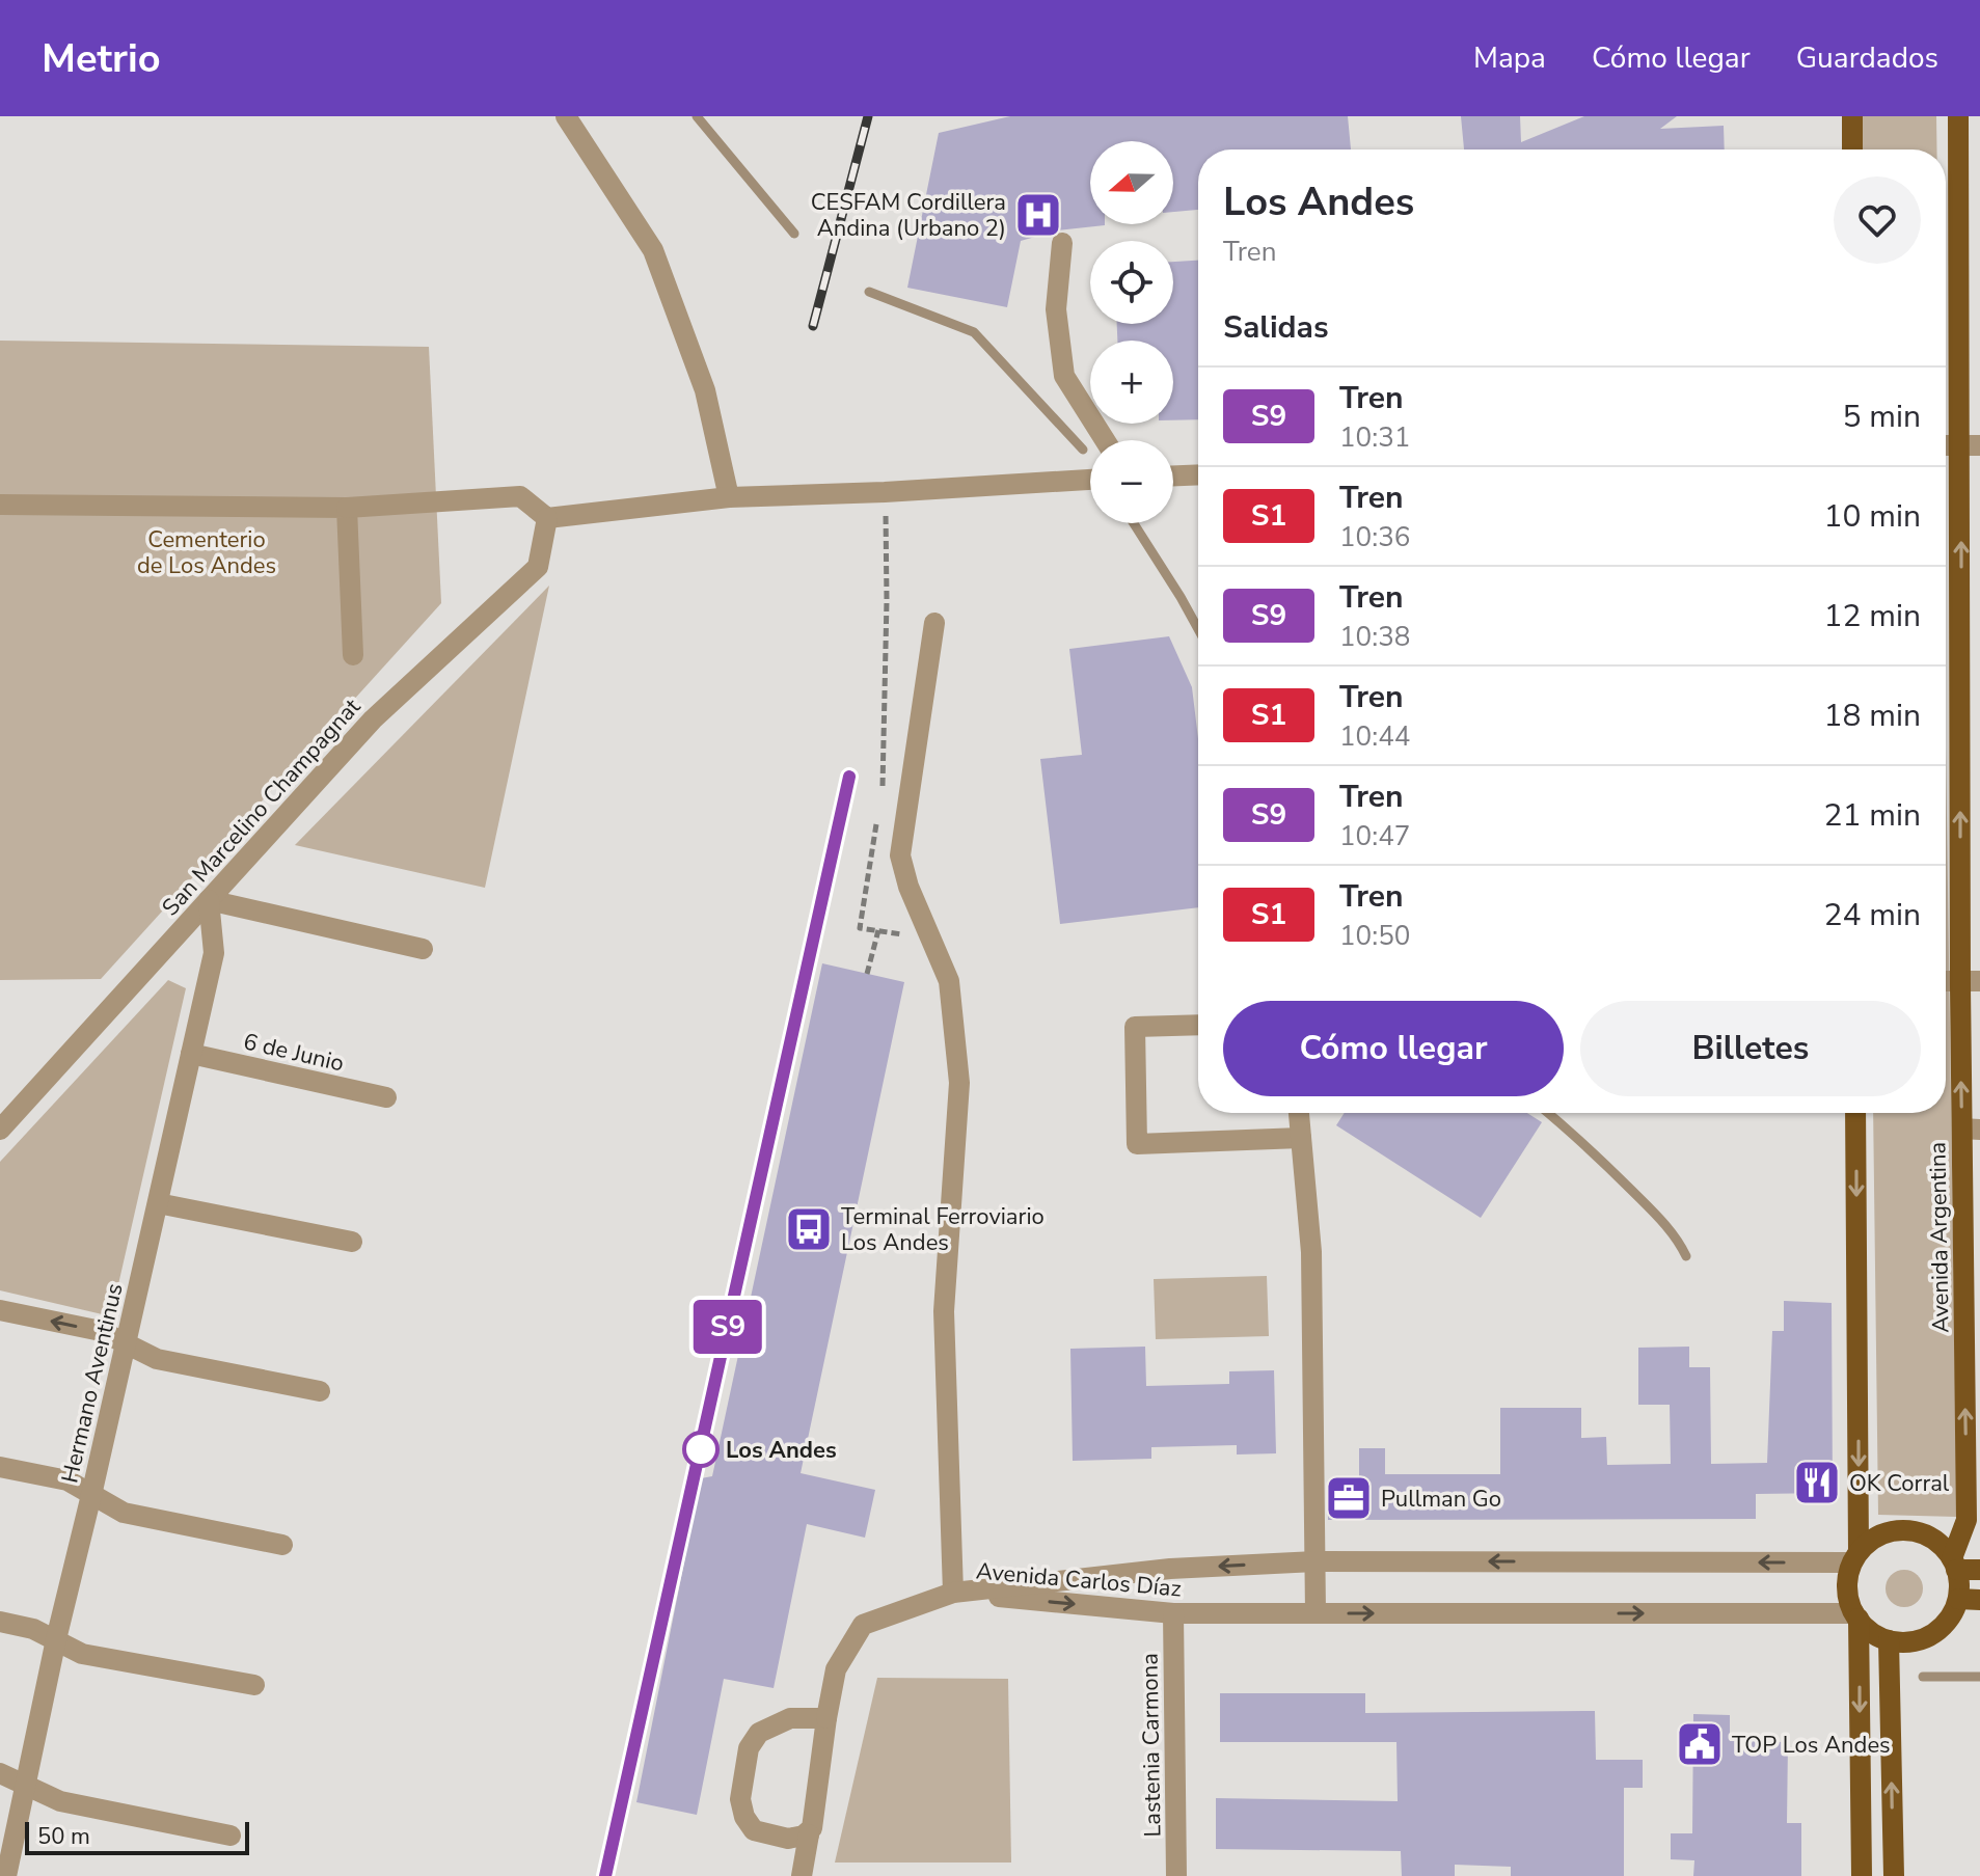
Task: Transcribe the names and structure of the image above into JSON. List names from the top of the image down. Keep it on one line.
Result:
{"streets":{"main road":["Avenida Argentina"],"street":["San Marcelino Champagnat","6 de Junio","Hermano Aventinus","Avenida Carlos Díaz","Lastenia Carmona"]},"crossings":[["San Marcelino Champagnat","Hermano Aventinus"],["6 de Junio","Hermano Aventinus"],["Avenida Argentina","Avenida Carlos Díaz"],["Avenida Carlos Díaz","Lastenia Carmona"]],"parks":["Cementerio de Los Andes"],"places":{"hospital":["CESFAM Cordillera Andina (Urbano 2)"],"bus stop":["Terminal Ferroviario Los Andes"],"other":["Los Andes"],"restaurant":["OK Corral"],"office":["Pullman Go"],"public building":["TOP Los Andes"]},"scale_bar":"50 m","north":"left","page":{"header":"Metrio","nav":["Mapa","Cómo llegar","Guardados"],"on_map":"S9","map_buttons":["+","−"],"heading":[["Los Andes","Tren"],"Salidas"],"list":[{"mark":"S9","name":"Tren","note":"10:31","value":"5 min"},{"mark":"S1","name":"Tren","note":"10:36","value":"10 min"},{"mark":"S9","name":"Tren","note":"10:38","value":"12 min"},{"mark":"S1","name":"Tren","note":"10:44","value":"18 min"},{"mark":"S9","name":"Tren","note":"10:47","value":"21 min"},{"mark":"S1","name":"Tren","note":"10:50","value":"24 min"}],"buttons":["Cómo llegar","Billetes"],"scale":"50 m"}}
